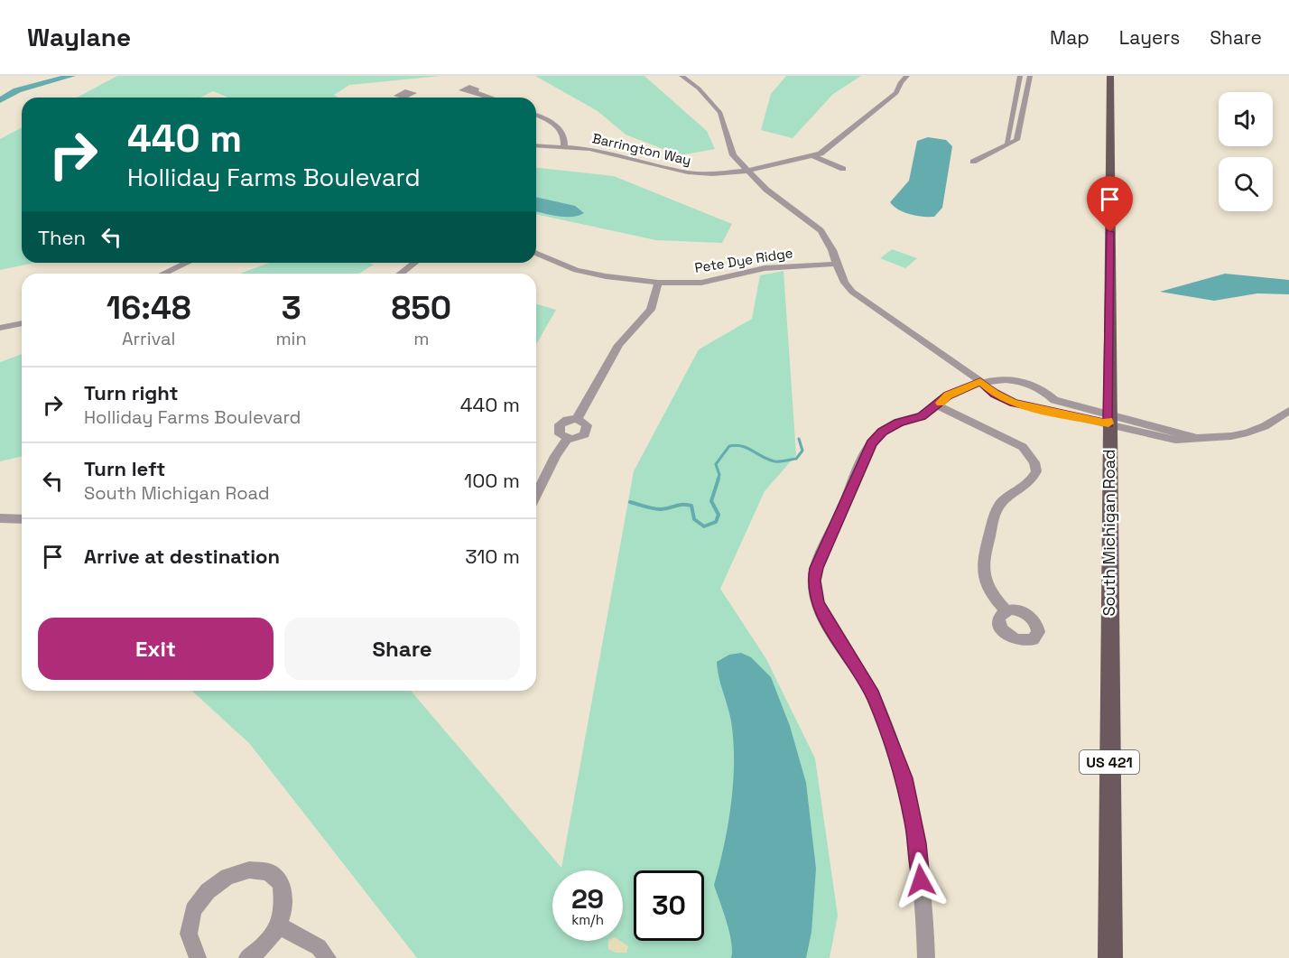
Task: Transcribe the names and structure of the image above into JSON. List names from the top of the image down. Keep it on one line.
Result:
{"streets":{"main road":["South Michigan Road","US 421"],"street":["Barrington Way","Pete Dye Ridge"]},"page":{"header":"Waylane","nav":["Map","Layers","Share"],"turn":["440 m","Holliday Farms Boulevard"],"then":"Then","eta":["16:48","Arrival","3","min","850","m"],"list":[{"name":"Turn right","note":"Holliday Farms Boulevard","value":"440 m"},{"name":"Turn left","note":"South Michigan Road","value":"100 m"},{"name":"Arrive at destination","value":"310 m"}],"buttons":["Exit","Share"],"speed":"29 km/h","limit":"30"}}
